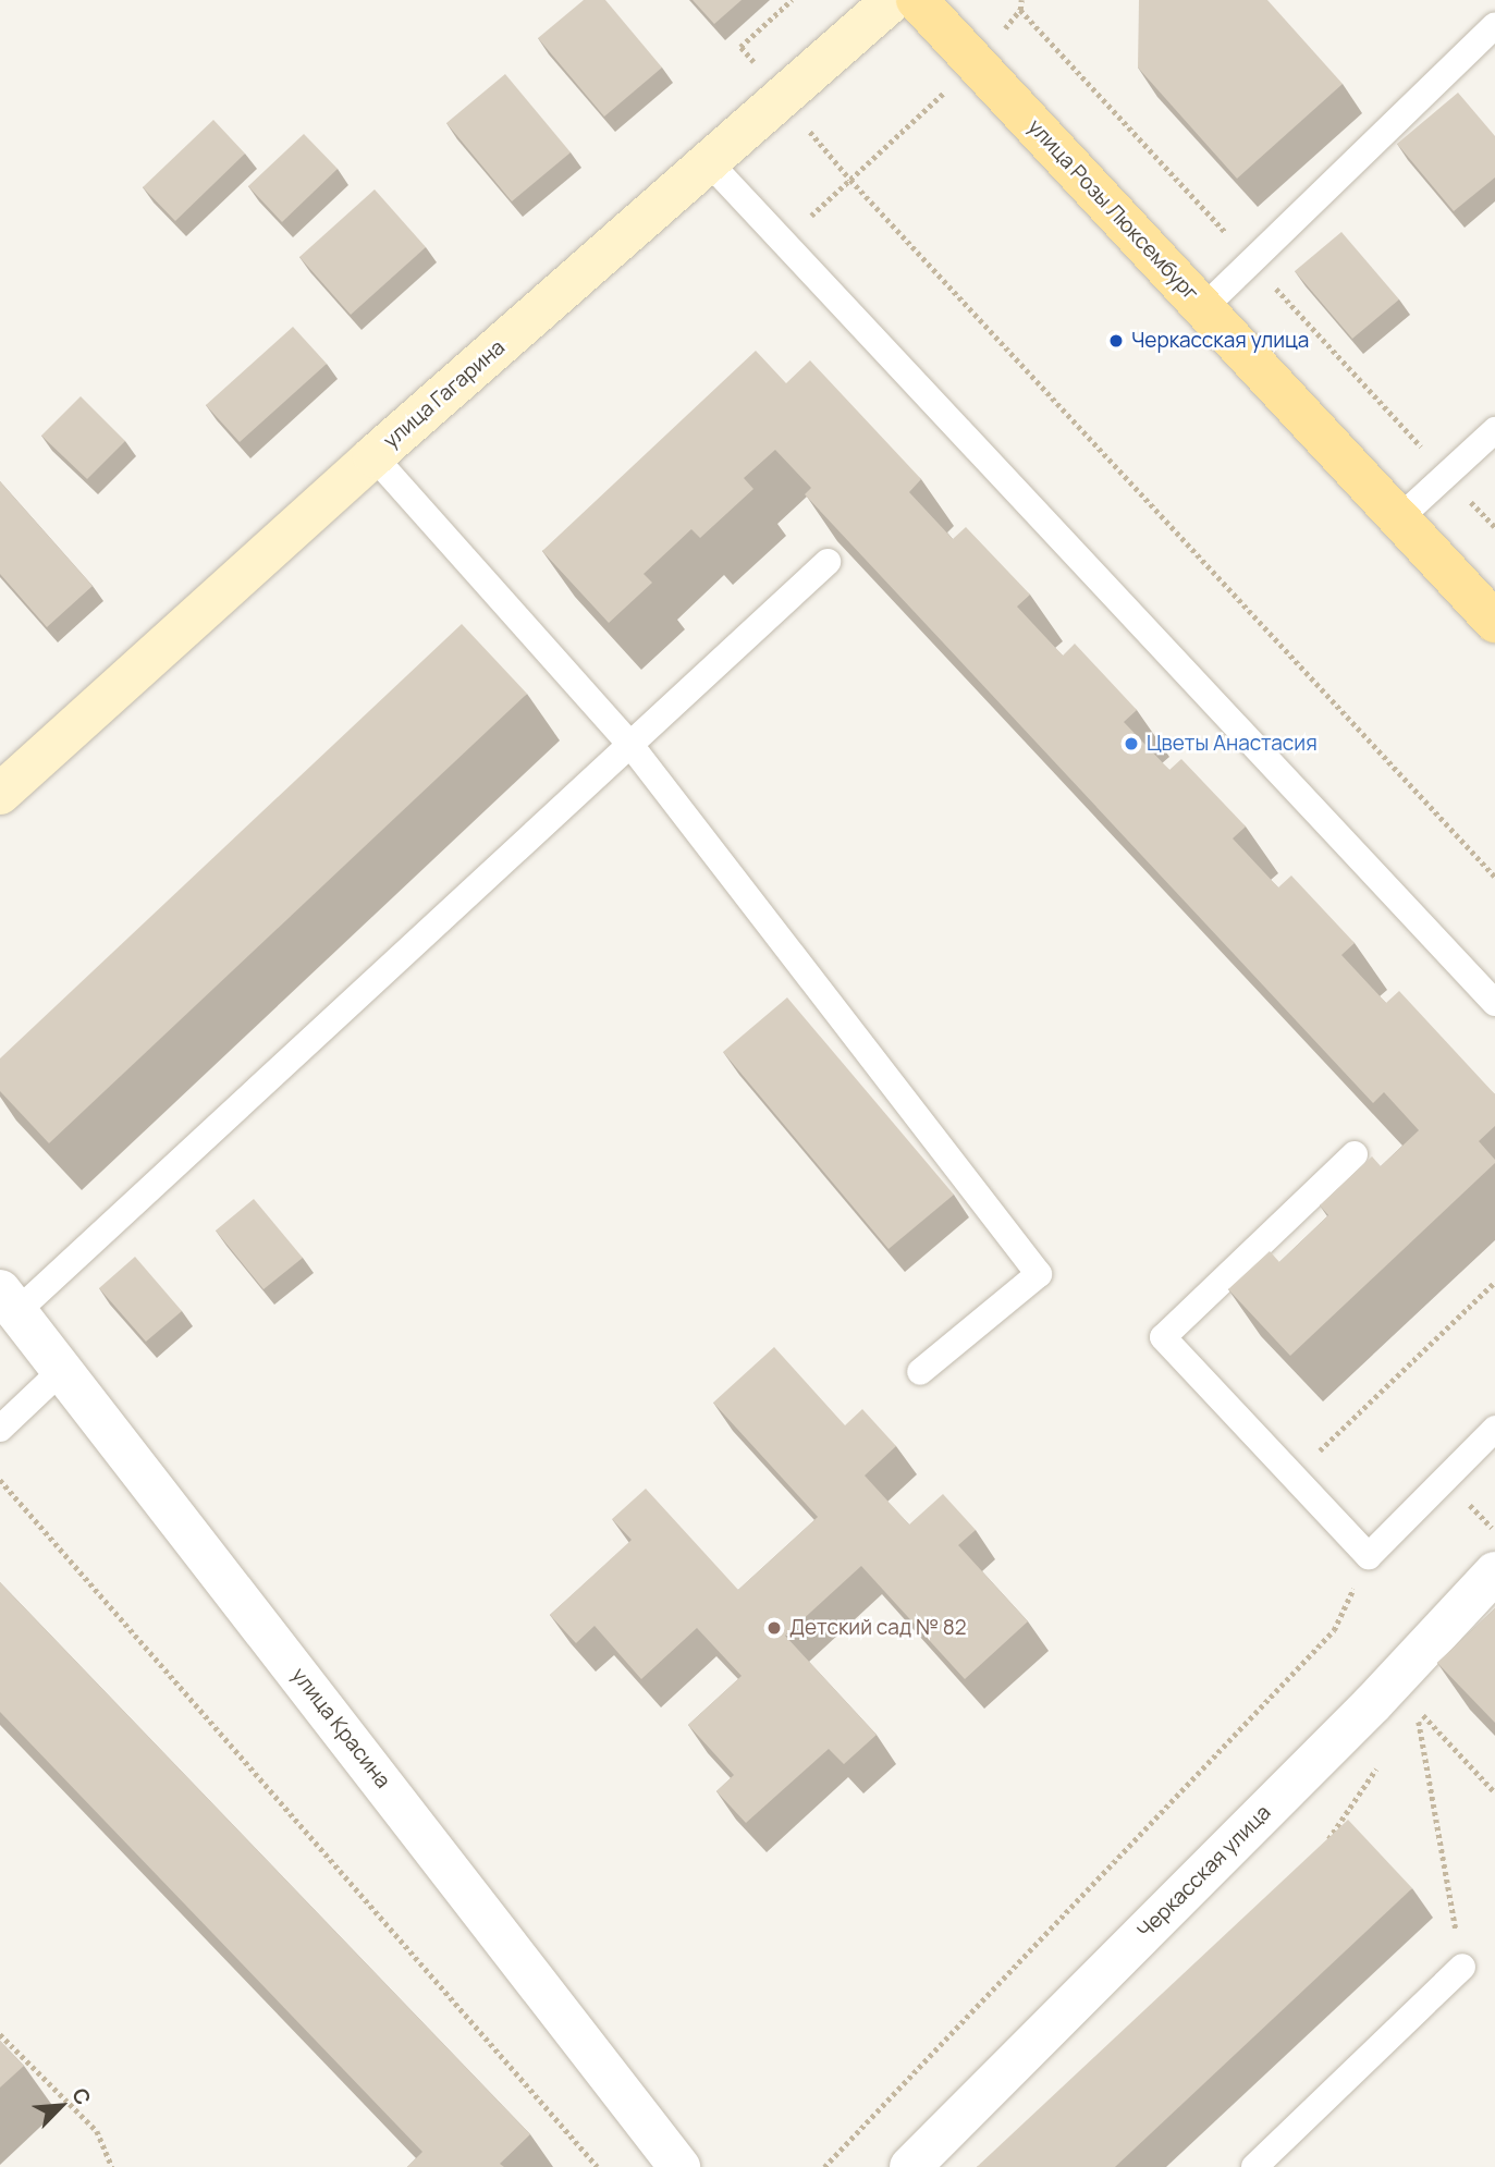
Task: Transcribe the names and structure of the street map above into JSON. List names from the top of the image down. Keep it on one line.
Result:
{"streets":{"main road":["улица Розы Люксембург","улица Гагарина"],"street":["улица Красина","Черкасская улица"]},"places":["Черкасская улица","Цветы Анастасия","Детский сад № 82"],"north":"top right"}
